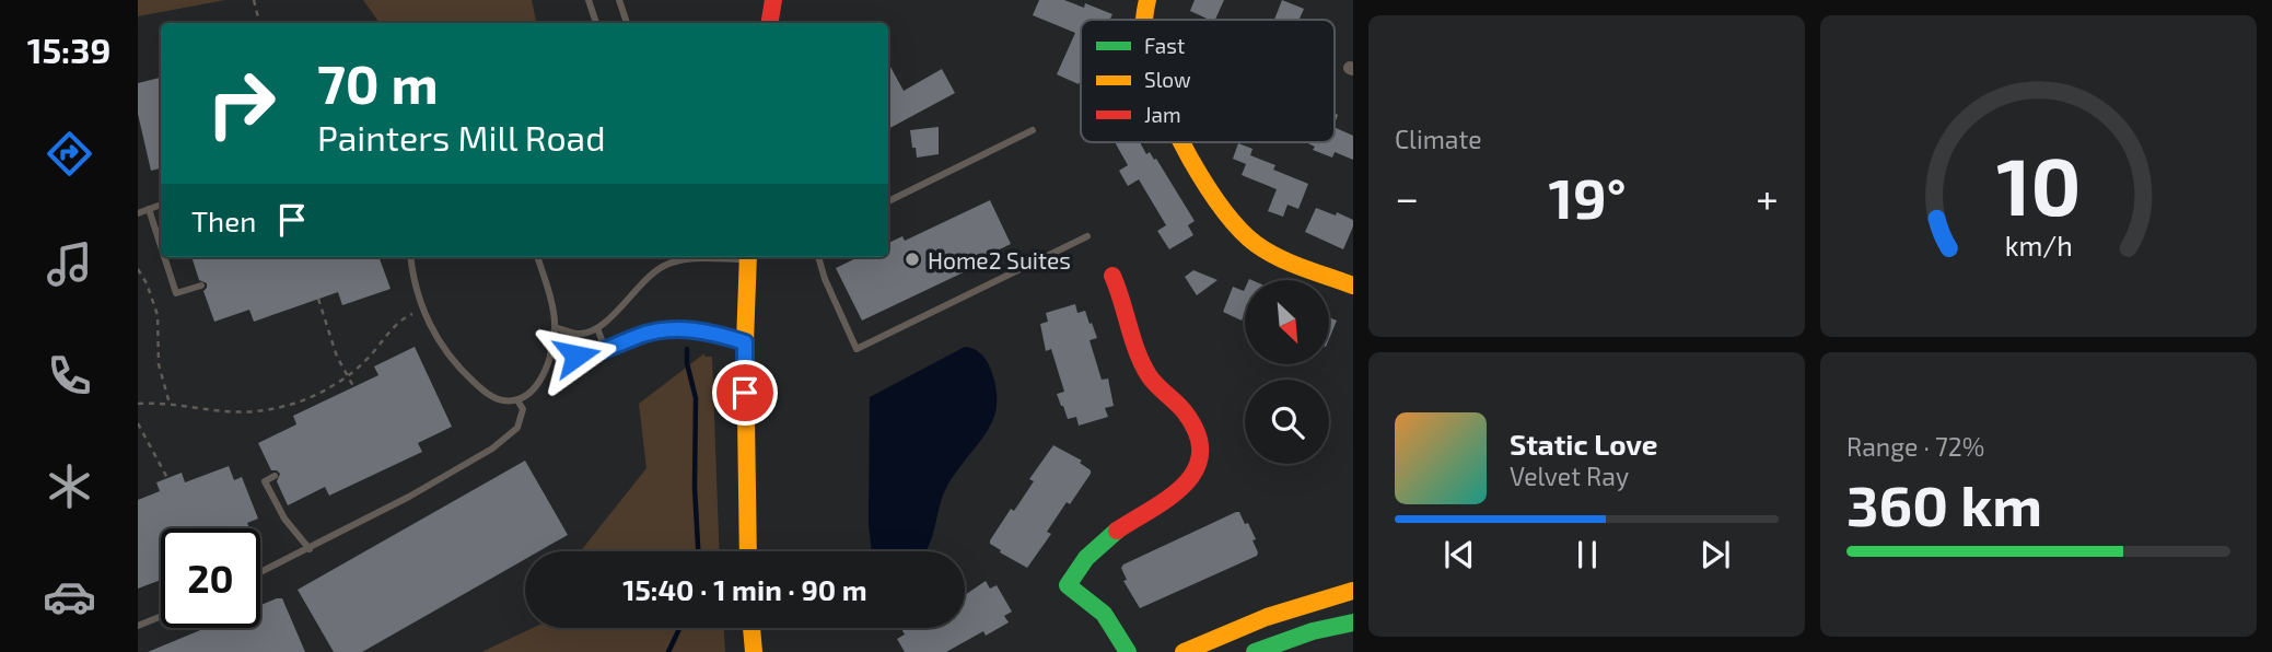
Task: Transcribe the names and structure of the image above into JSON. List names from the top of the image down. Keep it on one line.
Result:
{"places":["Home2 Suites"],"legend":["Fast","Slow","Jam"],"north":"bottom right","page":{"tabs":"15:39","tile":["Climate",["Range · 72%","360 km"]],"turn":["70 m","Painters Mill Road"],"heat":["−","19°","+"],"then":"Then","song":["Static Love","Velvet Ray"],"limit":"20","trip":"15:40 · 1 min · 90 m","gauge":["10","km/h"]}}
